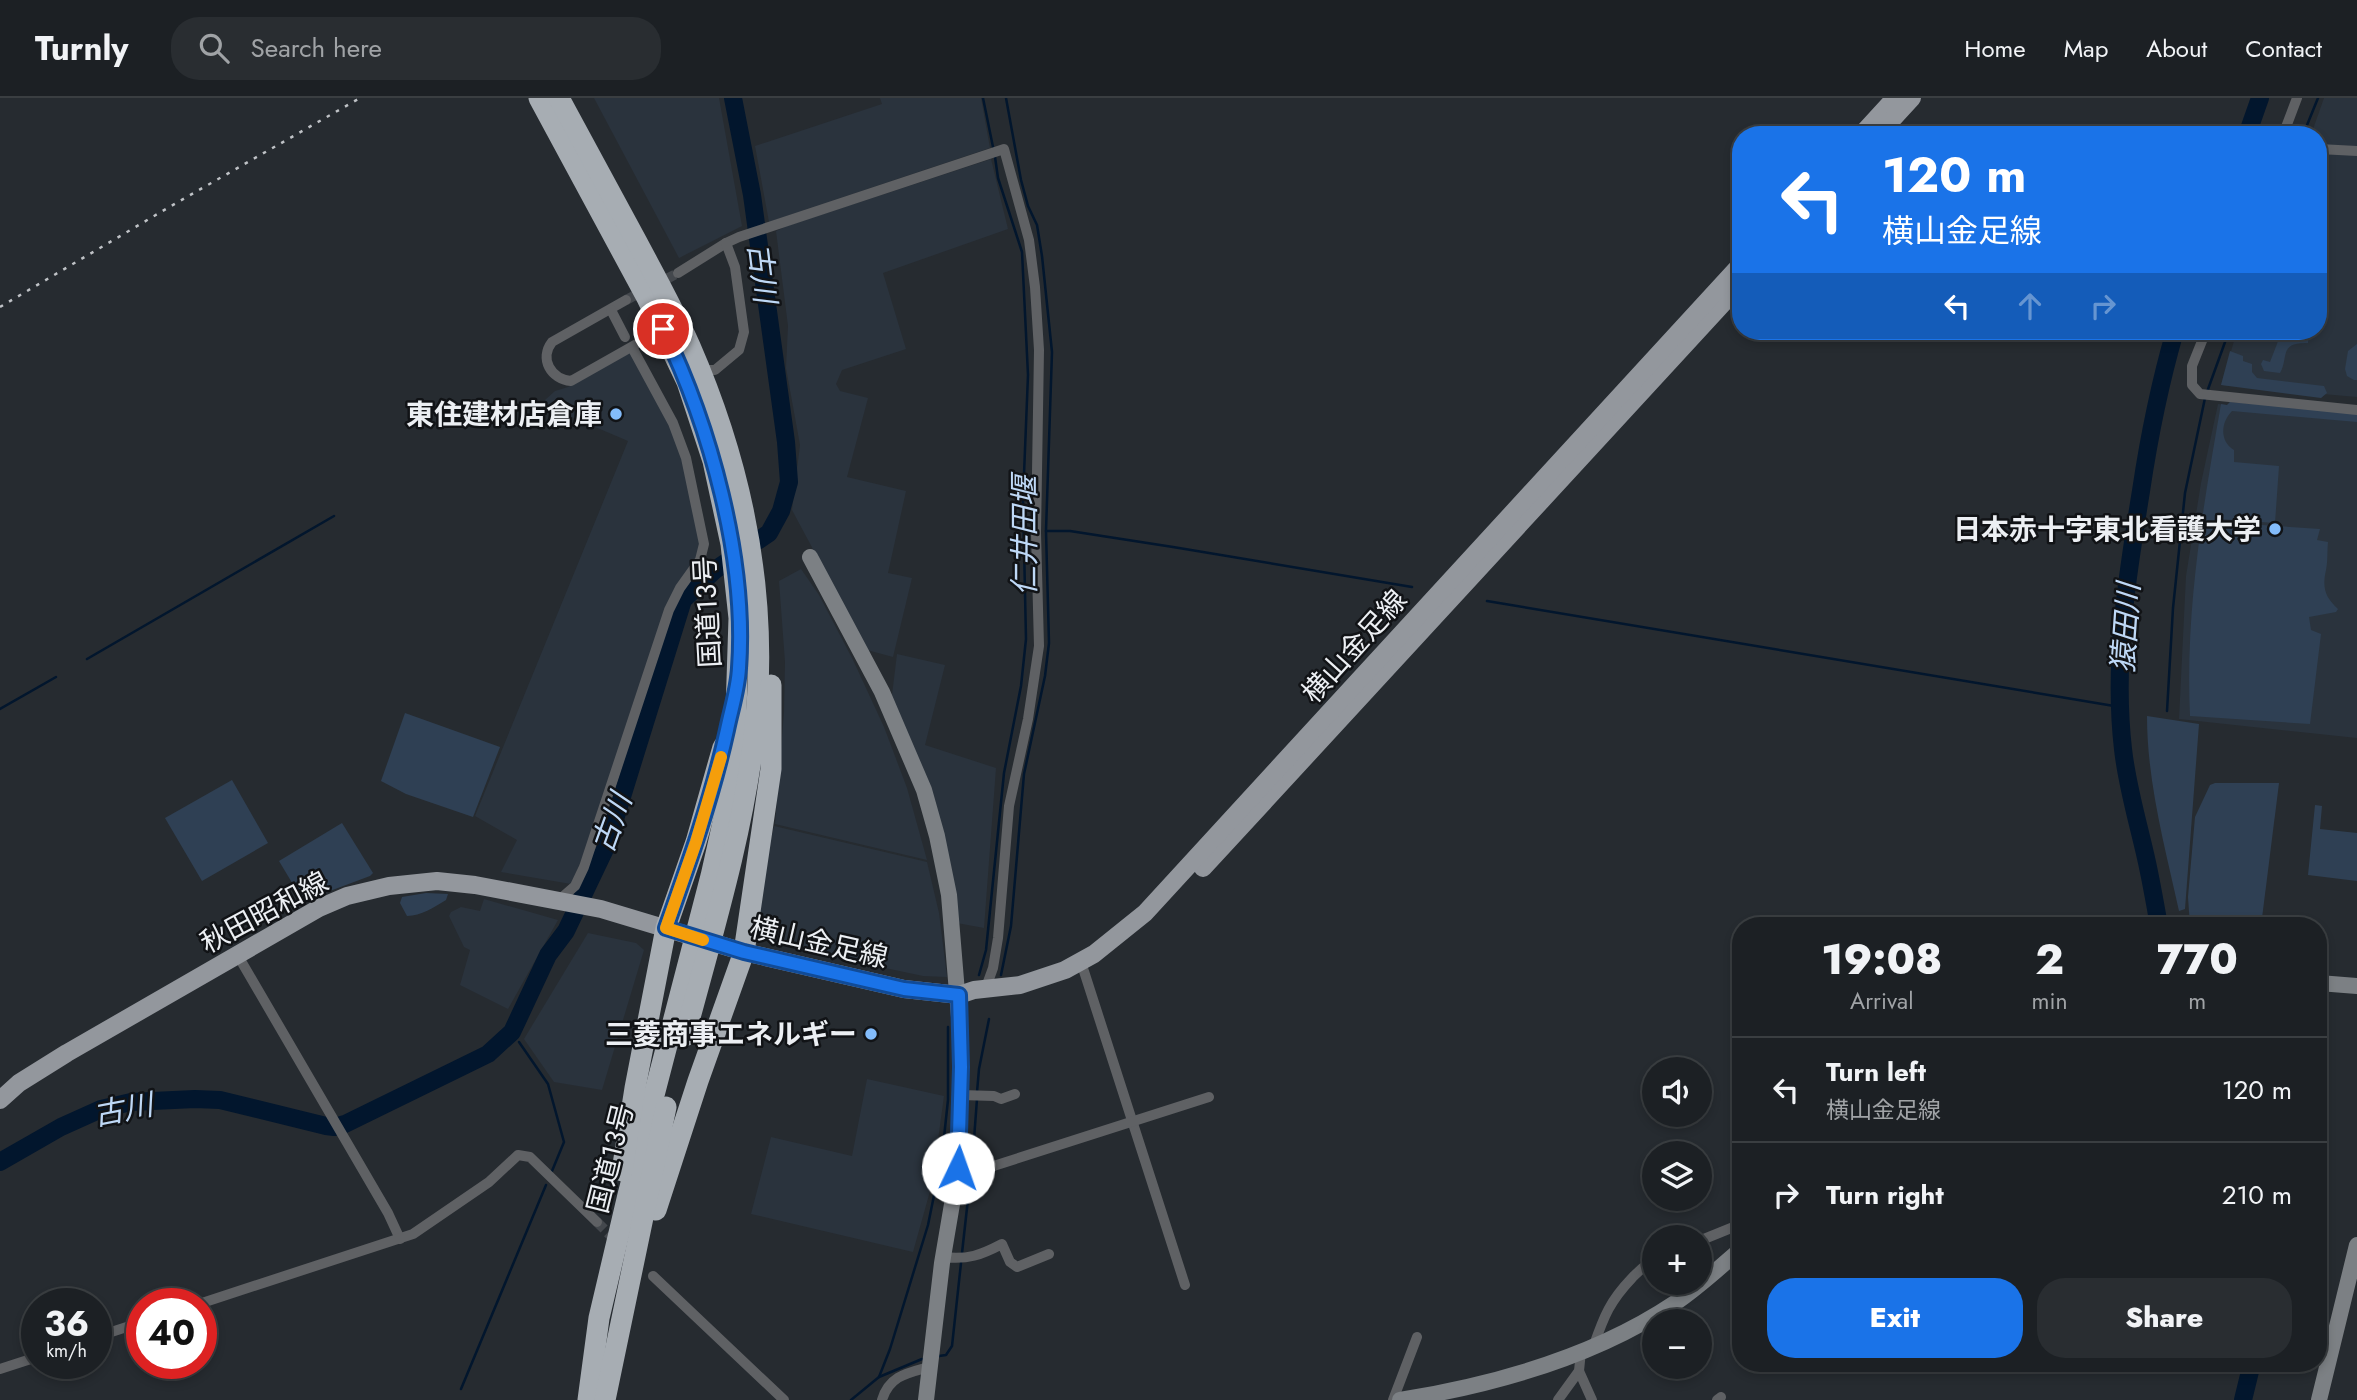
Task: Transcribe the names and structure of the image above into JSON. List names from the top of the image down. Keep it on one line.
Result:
{"streets":{"highway":["国道13号"],"main road":["横山金足線","秋田昭和線"]},"crossings":[["横山金足線","秋田昭和線"]],"water":["古川","仁井田堰","猿田川"],"places":["東住建材店倉庫","日本赤十字東北看護大学","三菱商事エネルギー"],"page":{"header":"Turnly","search":"Search here","nav":["Home","Map","About","Contact"],"turn":["120 m","横山金足線"],"eta":["19:08","Arrival","2","min","770","m"],"list":[{"name":"Turn left","note":"横山金足線","value":"120 m"},{"name":"Turn right","value":"210 m"}],"map_buttons":["+","−"],"buttons":["Exit","Share"],"speed":"36 km/h","limit":"40"}}
